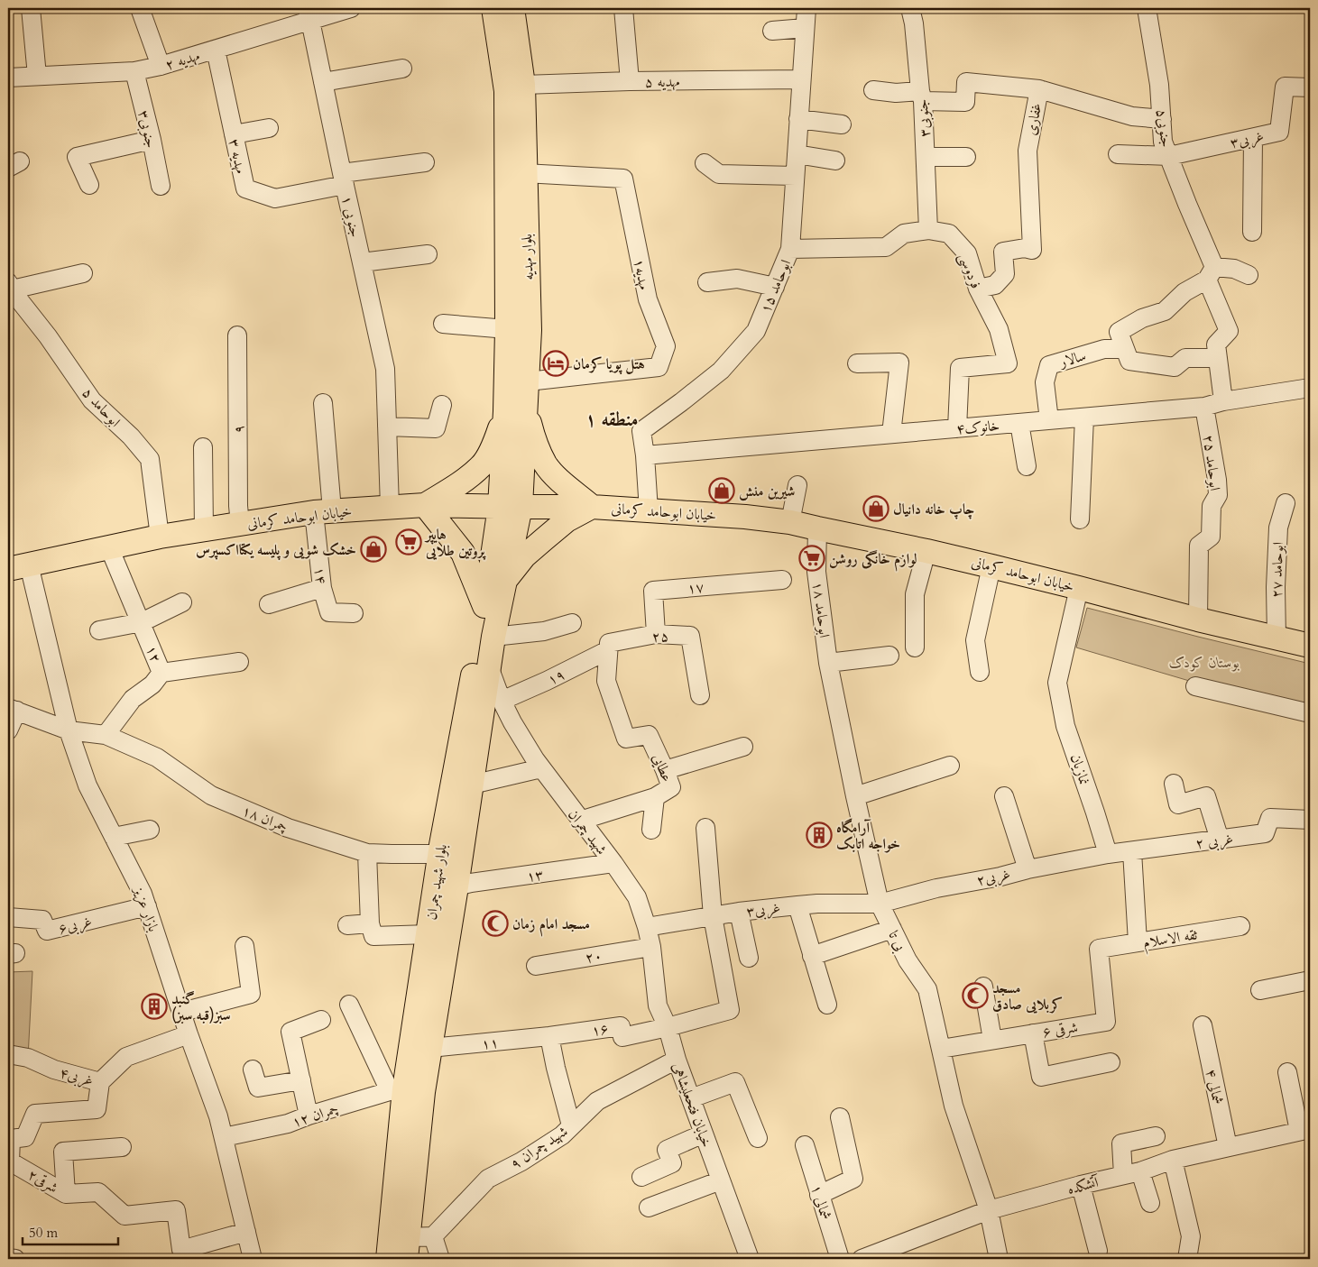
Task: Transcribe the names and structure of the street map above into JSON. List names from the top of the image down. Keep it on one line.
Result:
{"streets":{"main road":["بلوار مهدیه","خیابان ابوحامد کرمانی","بلوار شهید چمران"],"street":["مهدیه ۲","مهدیه ۵","جنوبی۳","غفاری","جنوبی۵","غربی۳","مهدیه ۳","۱ جنوبی","فردوسی","مهدیه۱","ابوحامد ۱۵","سالار","ابوحامد ۵","خانوک۴","۹","ابوحامد ۲۵","ابوحامد ۲۷","۱۴","۱۷","ابوحامد ۱۸","۲۵","۱۲","۱۹","عطایی","نمازیان","چمران ۱۸","شهید چمران","۲ غربی","۱۳","غربی۲","بازار عزیز","غربی۶","ثقه الاسلام","بی تا","۲۰","۱۶","۶ شرقی","۱۱","غربی۴","۴ شمالی","خیابان فتحعلیشاهی","چمران ۱۲","شهید چمران ۹","شرقی۲","آتشکده","۱ شمالی"]},"crossings":[["مهدیه ۲","جنوبی۳"],["مهدیه ۲","مهدیه ۳"],["مهدیه ۲","۱ جنوبی"],["مهدیه ۵","بلوار مهدیه"],["مهدیه ۵","ابوحامد ۱۵"],["جنوبی۳","فردوسی"],["غفاری","جنوبی۵"],["غفاری","فردوسی"],["جنوبی۵","غربی۳"],["جنوبی۵","خانوک۴"],["غربی۳","شهید چمران"],["غربی۳","غربی۲"],["غربی۳","بی تا"],["مهدیه ۳","۱ جنوبی"],["بلوار مهدیه","مهدیه۱"],["بلوار مهدیه","خیابان ابوحامد کرمانی"],["بلوار مهدیه","بلوار شهید چمران"],["فردوسی","ابوحامد ۱۵"],["فردوسی","خانوک۴"],["ابوحامد ۱۵","خانوک۴"],["ابوحامد ۱۵","خیابان ابوحامد کرمانی"],["سالار","خانوک۴"],["ابوحامد ۵","خیابان ابوحامد کرمانی"],["خانوک۴","ابوحامد ۲۵"],["۹","خیابان ابوحامد کرمانی"],["ابوحامد ۲۵","خیابان ابوحامد کرمانی"],["خیابان ابوحامد کرمانی","ابوحامد ۲۷"],["خیابان ابوحامد کرمانی","۱۴"],["خیابان ابوحامد کرمانی","ابوحامد ۱۸"],["خیابان ابوحامد کرمانی","۱۲"],["خیابان ابوحامد کرمانی","نمازیان"],["خیابان ابوحامد کرمانی","بلوار شهید چمران"],["خیابان ابوحامد کرمانی","بازار عزیز"],["۱۷","۲۵"],["ابوحامد ۱۸","بی تا"],["۲۵","۱۹"],["۲۵","عطایی"],["۱۲","چمران ۱۸"],["۱۹","عطایی"],["۱۹","شهید چمران"],["عطایی","شهید چمران"],["نمازیان","۲ غربی"],["نمازیان","غربی۲"],["چمران ۱۸","بلوار شهید چمران"],["شهید چمران","۱۳"],["شهید چمران","بلوار شهید چمران"],["شهید چمران","۲۰"],["شهید چمران","خیابان فتحعلیشاهی"],["۲ غربی","غربی۲"],["۱۳","بلوار شهید چمران"],["غربی۲","بی تا"],["بلوار شهید چمران","۱۱"],["بلوار شهید چمران","چمران ۱۲"],["بازار عزیز","غربی۶"],["بازار عزیز","غربی۴"],["بازار عزیز","چمران ۱۲"],["بازار عزیز","شرقی۲"],["ثقه الاسلام","۶ شرقی"],["بی تا","۶ شرقی"],["بی تا","آتشکده"],["۲۰","خیابان فتحعلیشاهی"],["۱۶","۱۱"],["۱۶","خیابان فتحعلیشاهی"],["۴ شمالی","آتشکده"],["خیابان فتحعلیشاهی","شهید چمران ۹"]],"districts":["منطقه ۱"],"parks":["بوستان کودک"],"places":{"hotel":["هتل پویا کرمان"],"shop":["شیرین منش","چاپ خانه دانیال","خشک شویی و پلیسه یکتااکسپرس"],"supermarket":["هایپر پروتین طلایی","لوازم خانگی روشن"],"building":["آرامگاه خواجه اتابک","گنبد سبز(قبه سبز)"],"mosque":["مسجد امام زمان","مسجد کربلایی صادق"]},"scale_bar":"50 m"}
